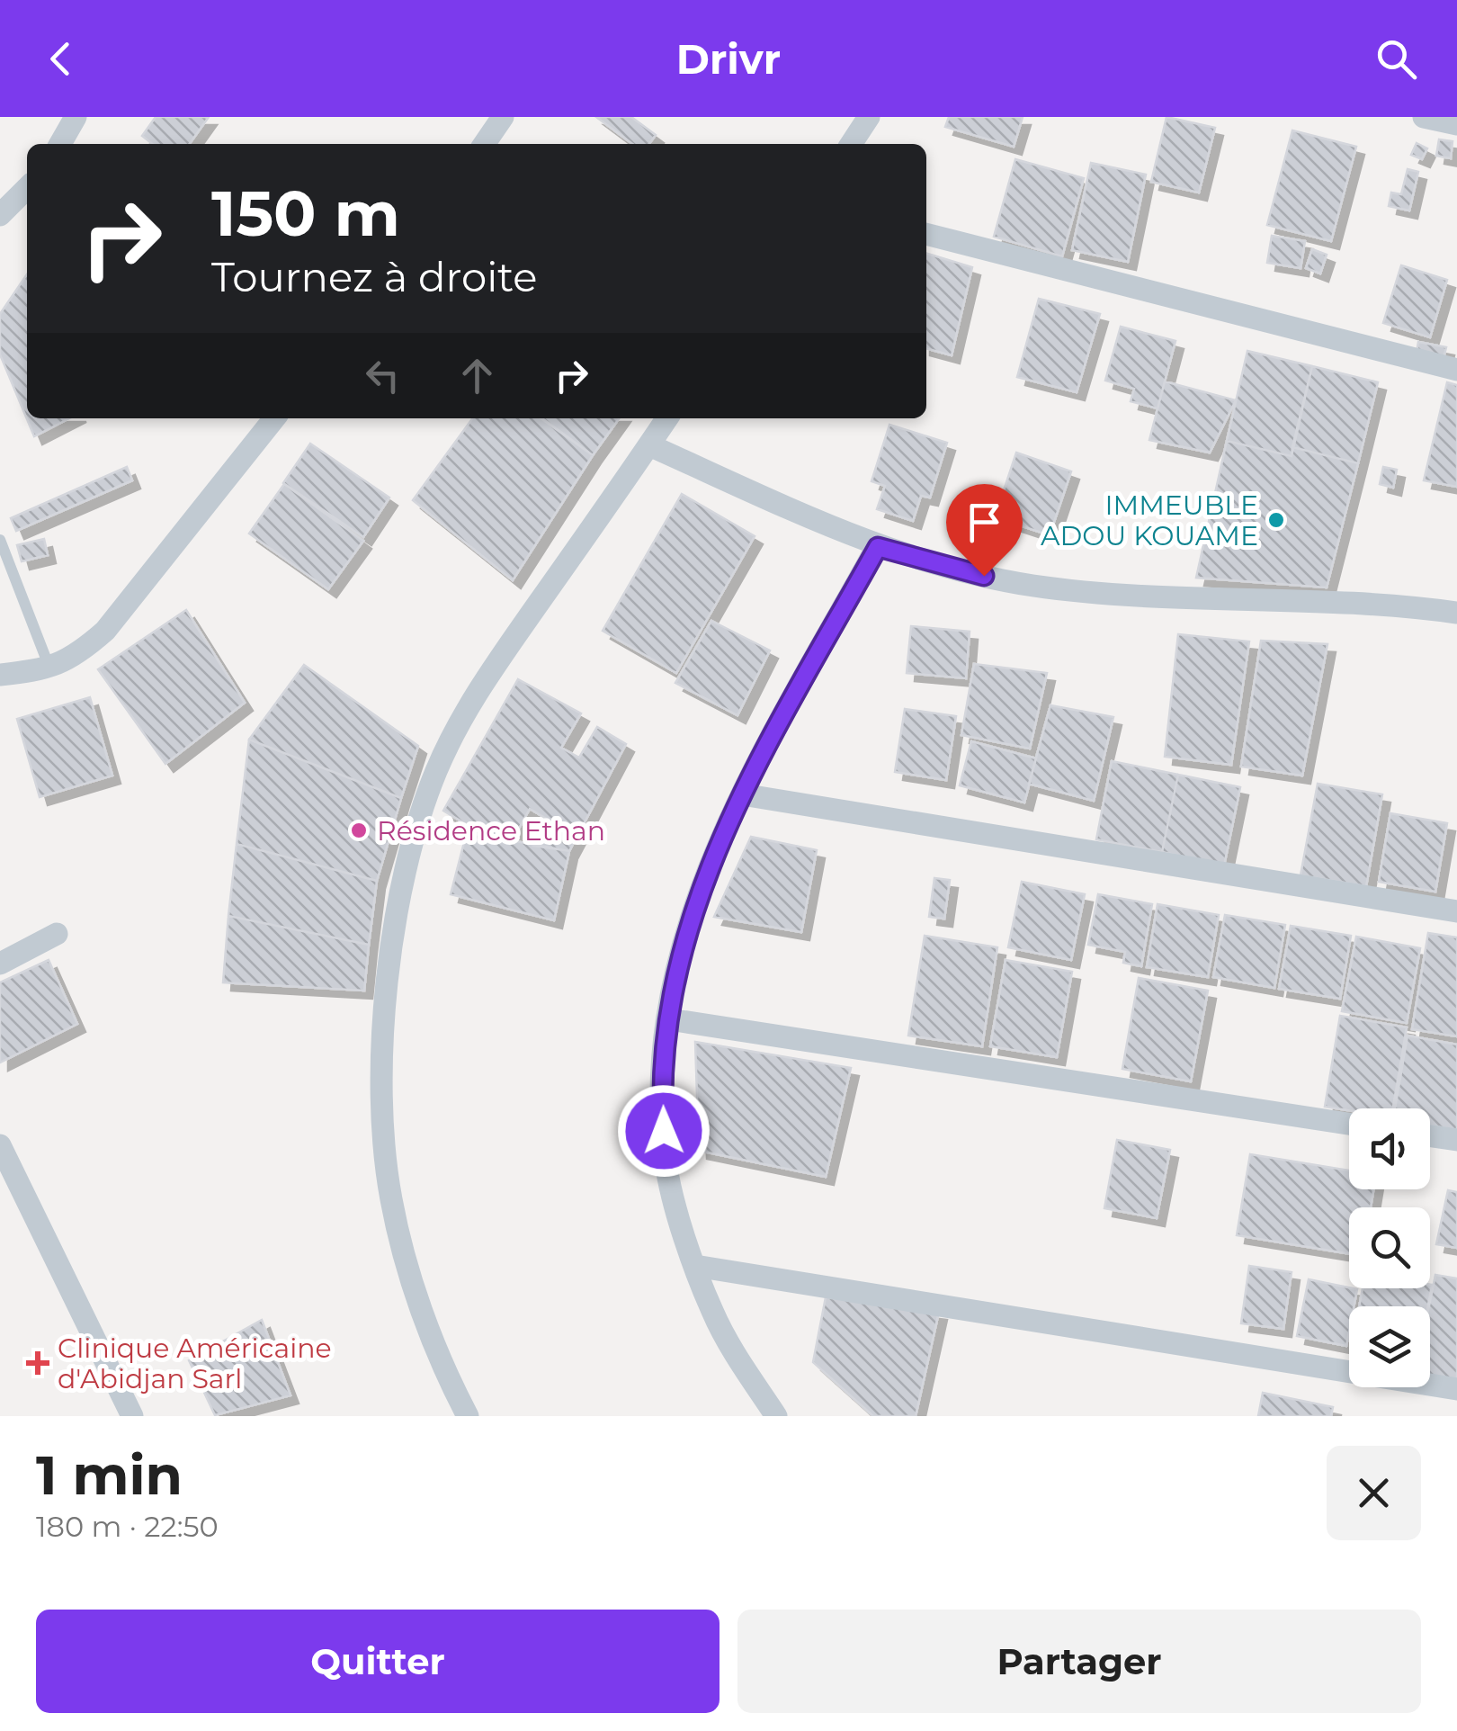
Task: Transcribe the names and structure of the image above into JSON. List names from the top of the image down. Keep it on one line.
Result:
{"places":{"other":["IMMEUBLE ADOU KOUAME","Résidence Ethan"],"health":["Clinique Américaine d'Abidjan Sarl"]},"page":{"header":"Drivr","turn":["150 m","Tournez à droite"],"heading":["1 min","180 m · 22:50"],"buttons":["Quitter","Partager"]}}
